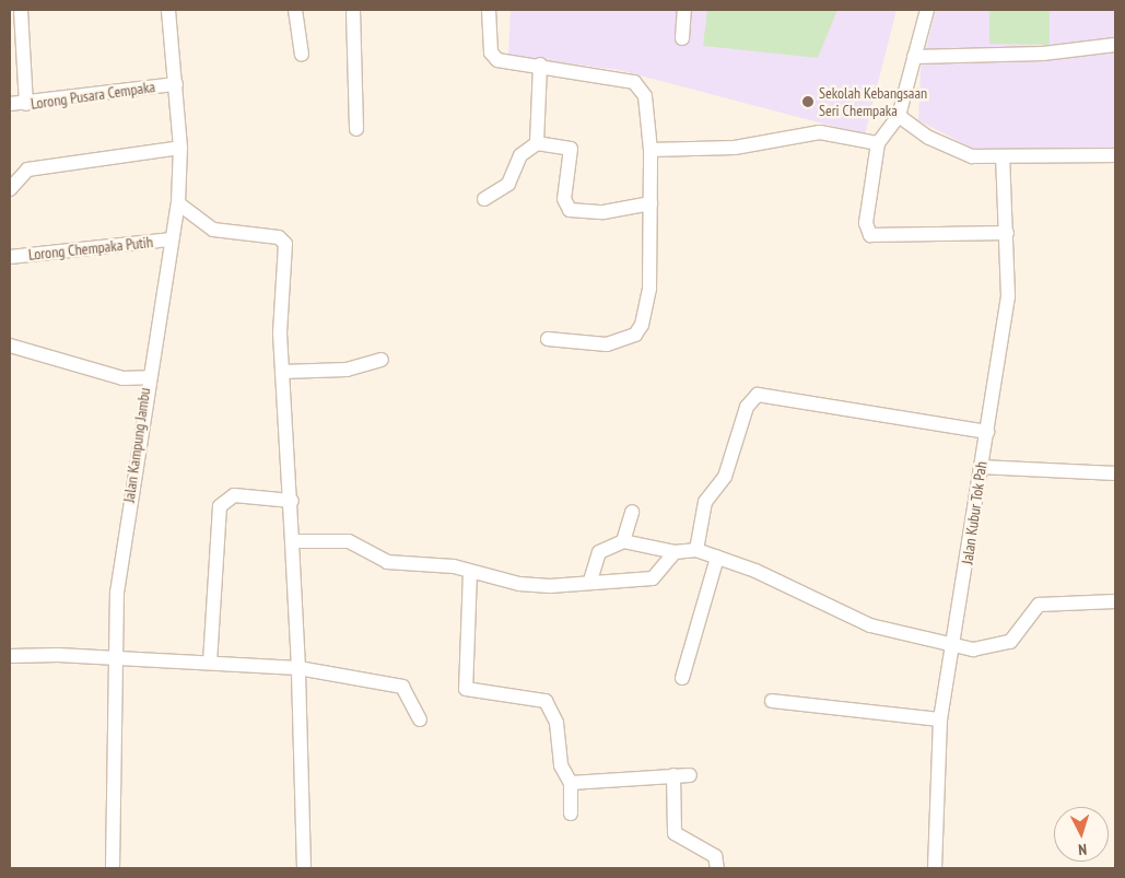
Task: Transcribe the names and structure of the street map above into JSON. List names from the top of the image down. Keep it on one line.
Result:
{"streets":{"street":["Lorong Pusara Cempaka","Lorong Chempaka Putih","Jalan Kampung Jambu","Jalan Kubur Tok Pah"]},"crossings":[["Lorong Pusara Cempaka","Jalan Kampung Jambu"],["Lorong Chempaka Putih","Jalan Kampung Jambu"]],"places":["Sekolah Kebangsaan Seri Chempaka"],"north":"bottom"}
